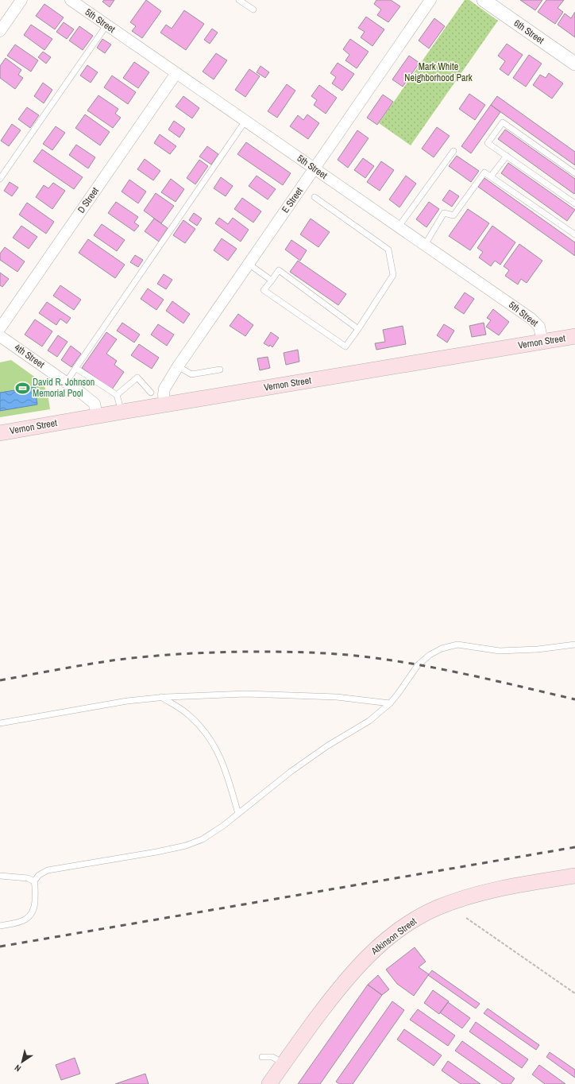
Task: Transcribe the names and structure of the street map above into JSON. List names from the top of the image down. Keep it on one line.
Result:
{"streets":{"main road":["Vernon Street","Atkinson Street"],"street":["5th Street","6th Street","D Street","E Street","4th Street"]},"crossings":[["5th Street","D Street"],["5th Street","E Street"],["5th Street","Vernon Street"],["E Street","Vernon Street"],["Vernon Street","4th Street"]],"parks":["Mark White Neighborhood Park"],"places":{"sports":["David R. Johnson Memorial Pool"]},"north":"bottom left"}
